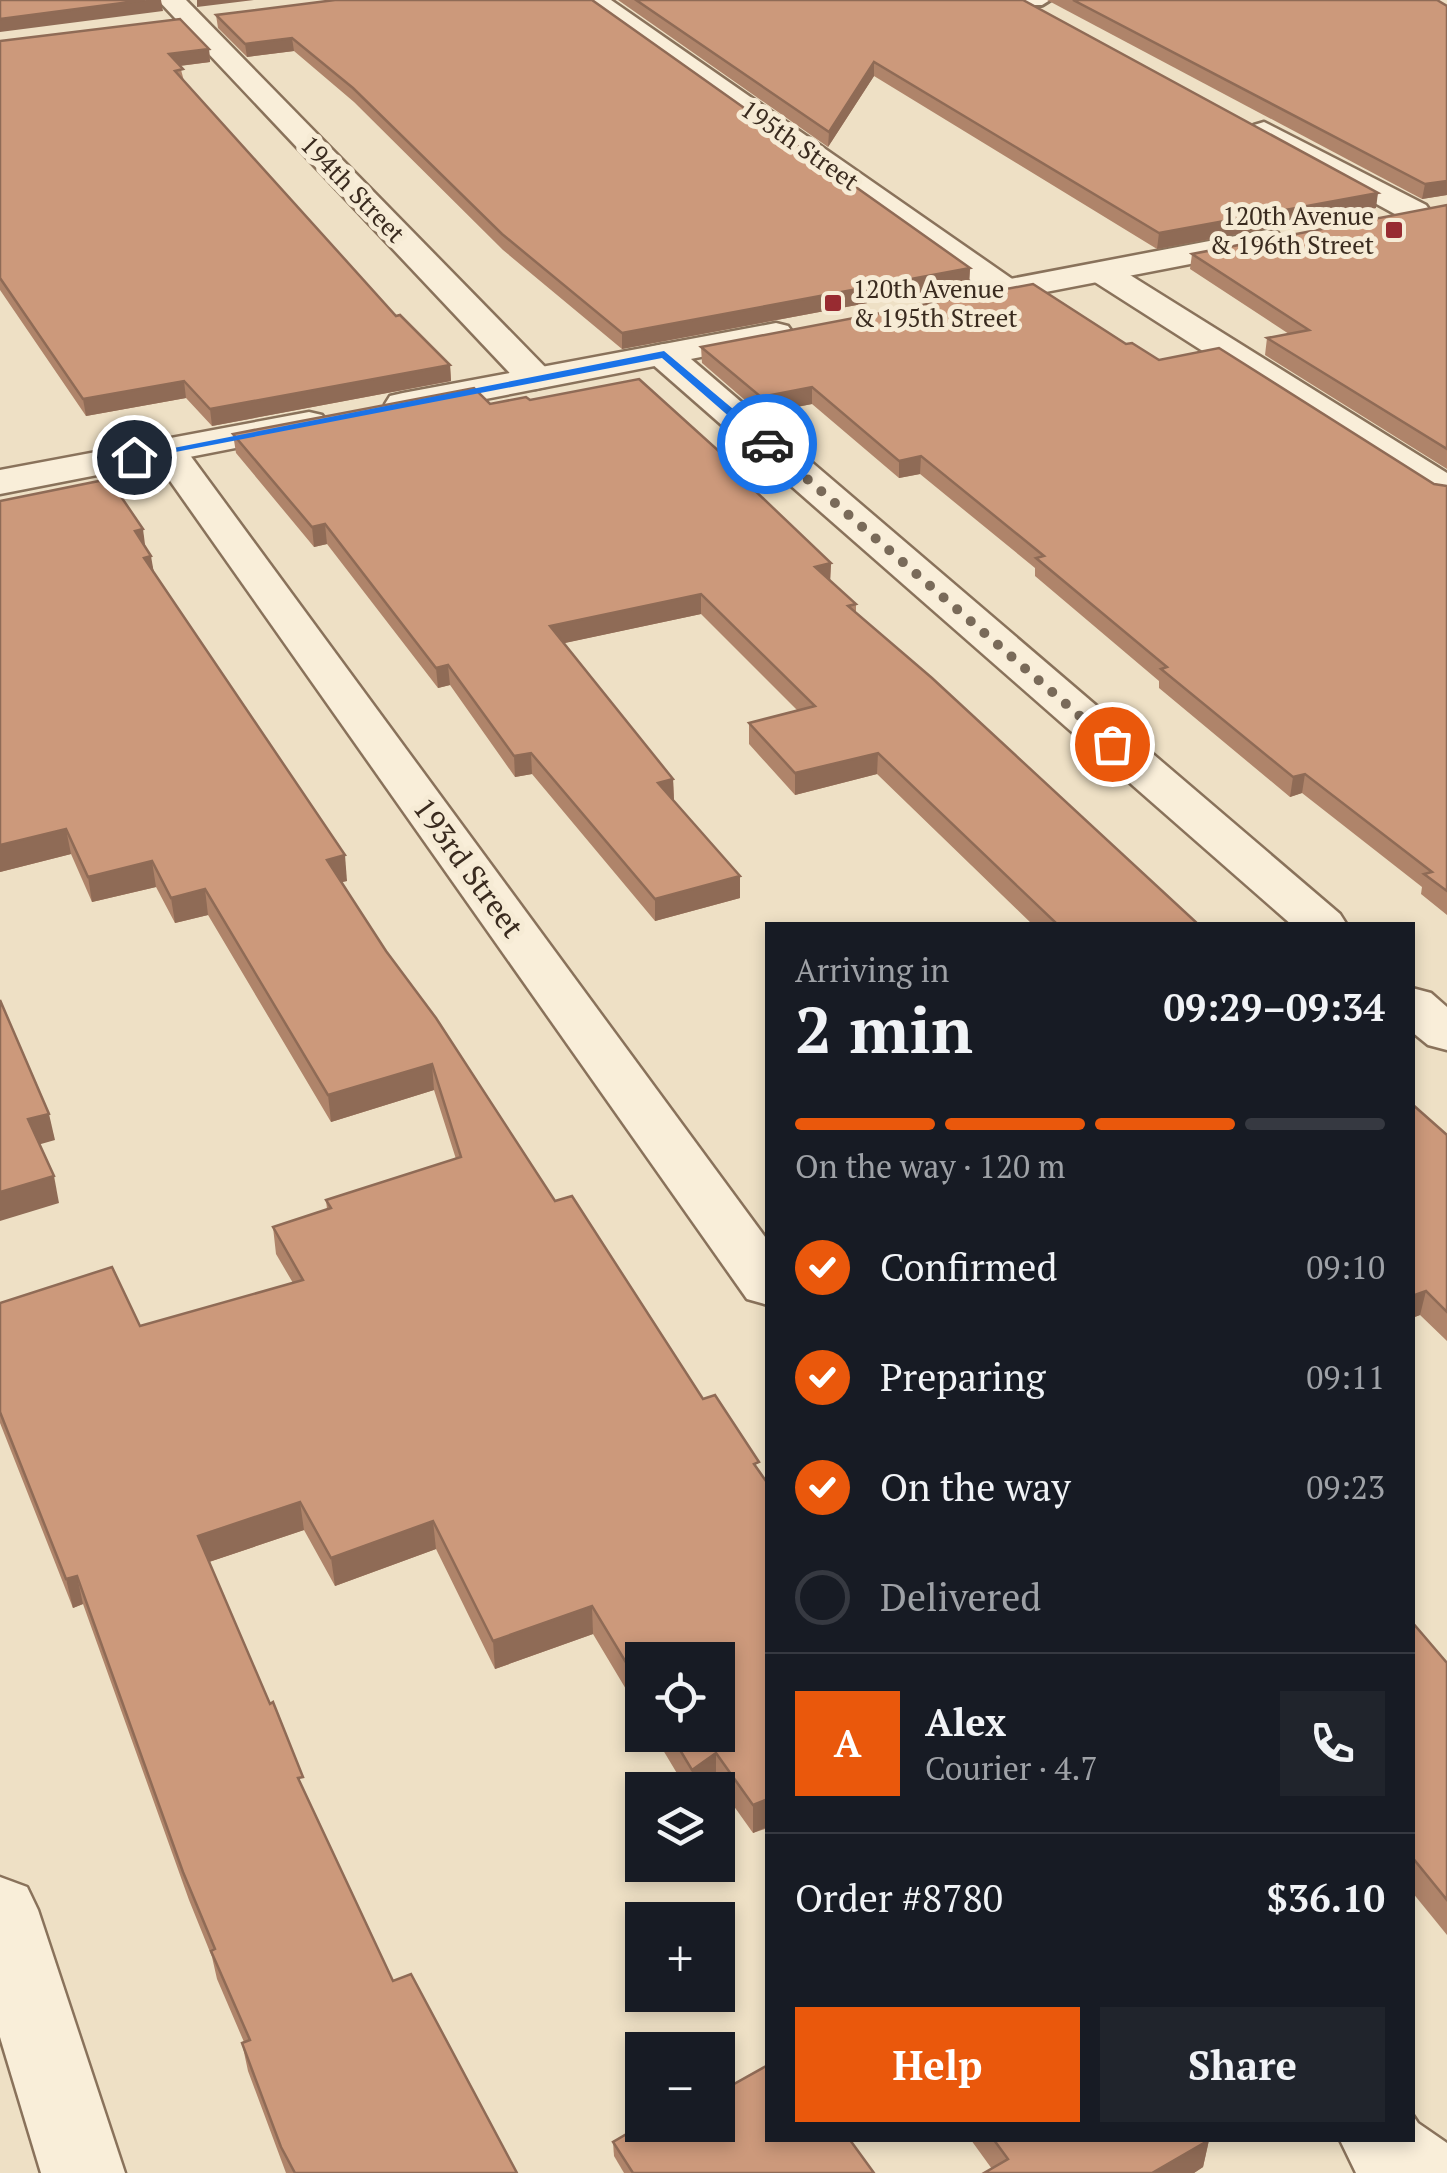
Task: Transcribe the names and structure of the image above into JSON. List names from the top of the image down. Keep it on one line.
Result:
{"streets":{"street":["195th Street","194th Street","193rd Street"]},"places":{"transit":["120th Avenue & 196th Street","120th Avenue & 195th Street"]},"page":{"heading":["2 min","Arriving in","09:29–09:34"],"panel":["Alex","Courier · 4.7","Order #8780","$36.10"],"bar":"On the way · 120 m","list":[["Confirmed","09:10"],["Preparing","09:11"],["On the way","09:23"],"Delivered"],"map_buttons":["+","−"],"round":"A","buttons":["Help","Share"]}}
